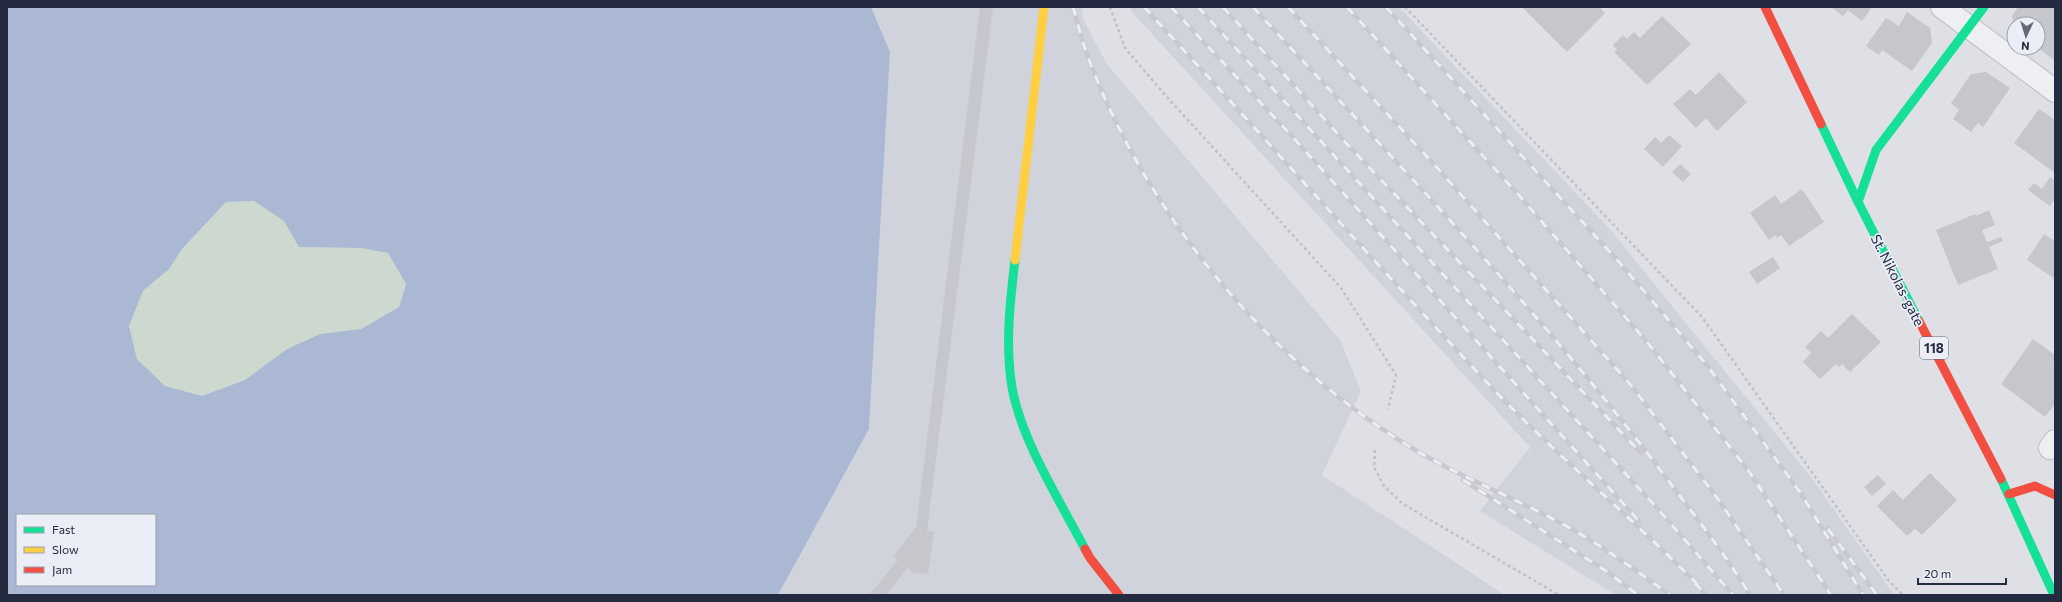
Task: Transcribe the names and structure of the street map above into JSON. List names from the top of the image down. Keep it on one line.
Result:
{"streets":{"street":["St. Nikolas-gate","118"]},"legend":["Fast","Slow","Jam"],"scale_bar":"20 m","north":"bottom"}
